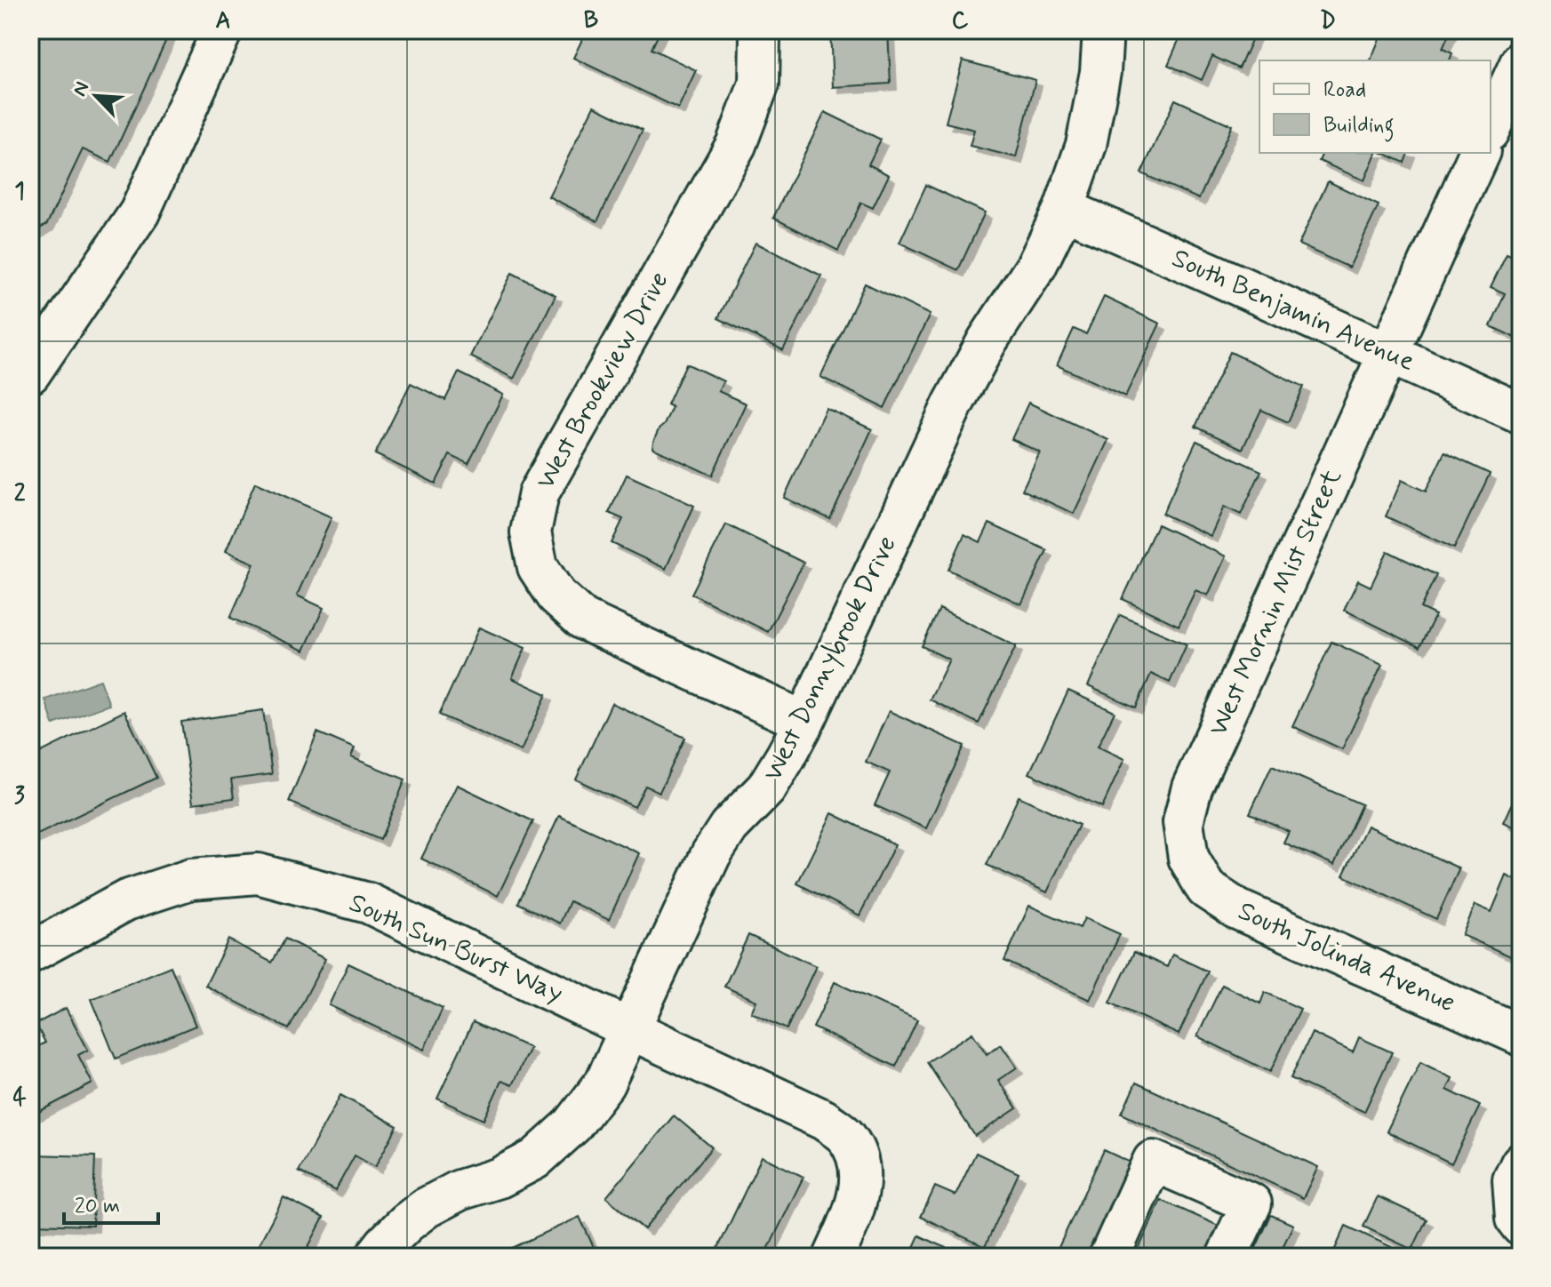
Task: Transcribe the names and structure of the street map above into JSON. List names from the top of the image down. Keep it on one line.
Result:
{"streets":{"street":["South Benjamin Avenue","West Brookview Drive","West Mornin Mist Street","West Donnybrook Drive","South Sun Burst Way","South Jolinda Avenue"]},"crossings":[["South Benjamin Avenue","West Mornin Mist Street"],["South Benjamin Avenue","West Donnybrook Drive"],["West Brookview Drive","West Donnybrook Drive"],["West Mornin Mist Street","South Jolinda Avenue"],["West Donnybrook Drive","South Sun Burst Way"]],"legend":["Road","Building"],"scale_bar":"20 m","north":"top left","grid":{"columns":["A","B","C","D"],"rows":["1","2","3","4"]}}
